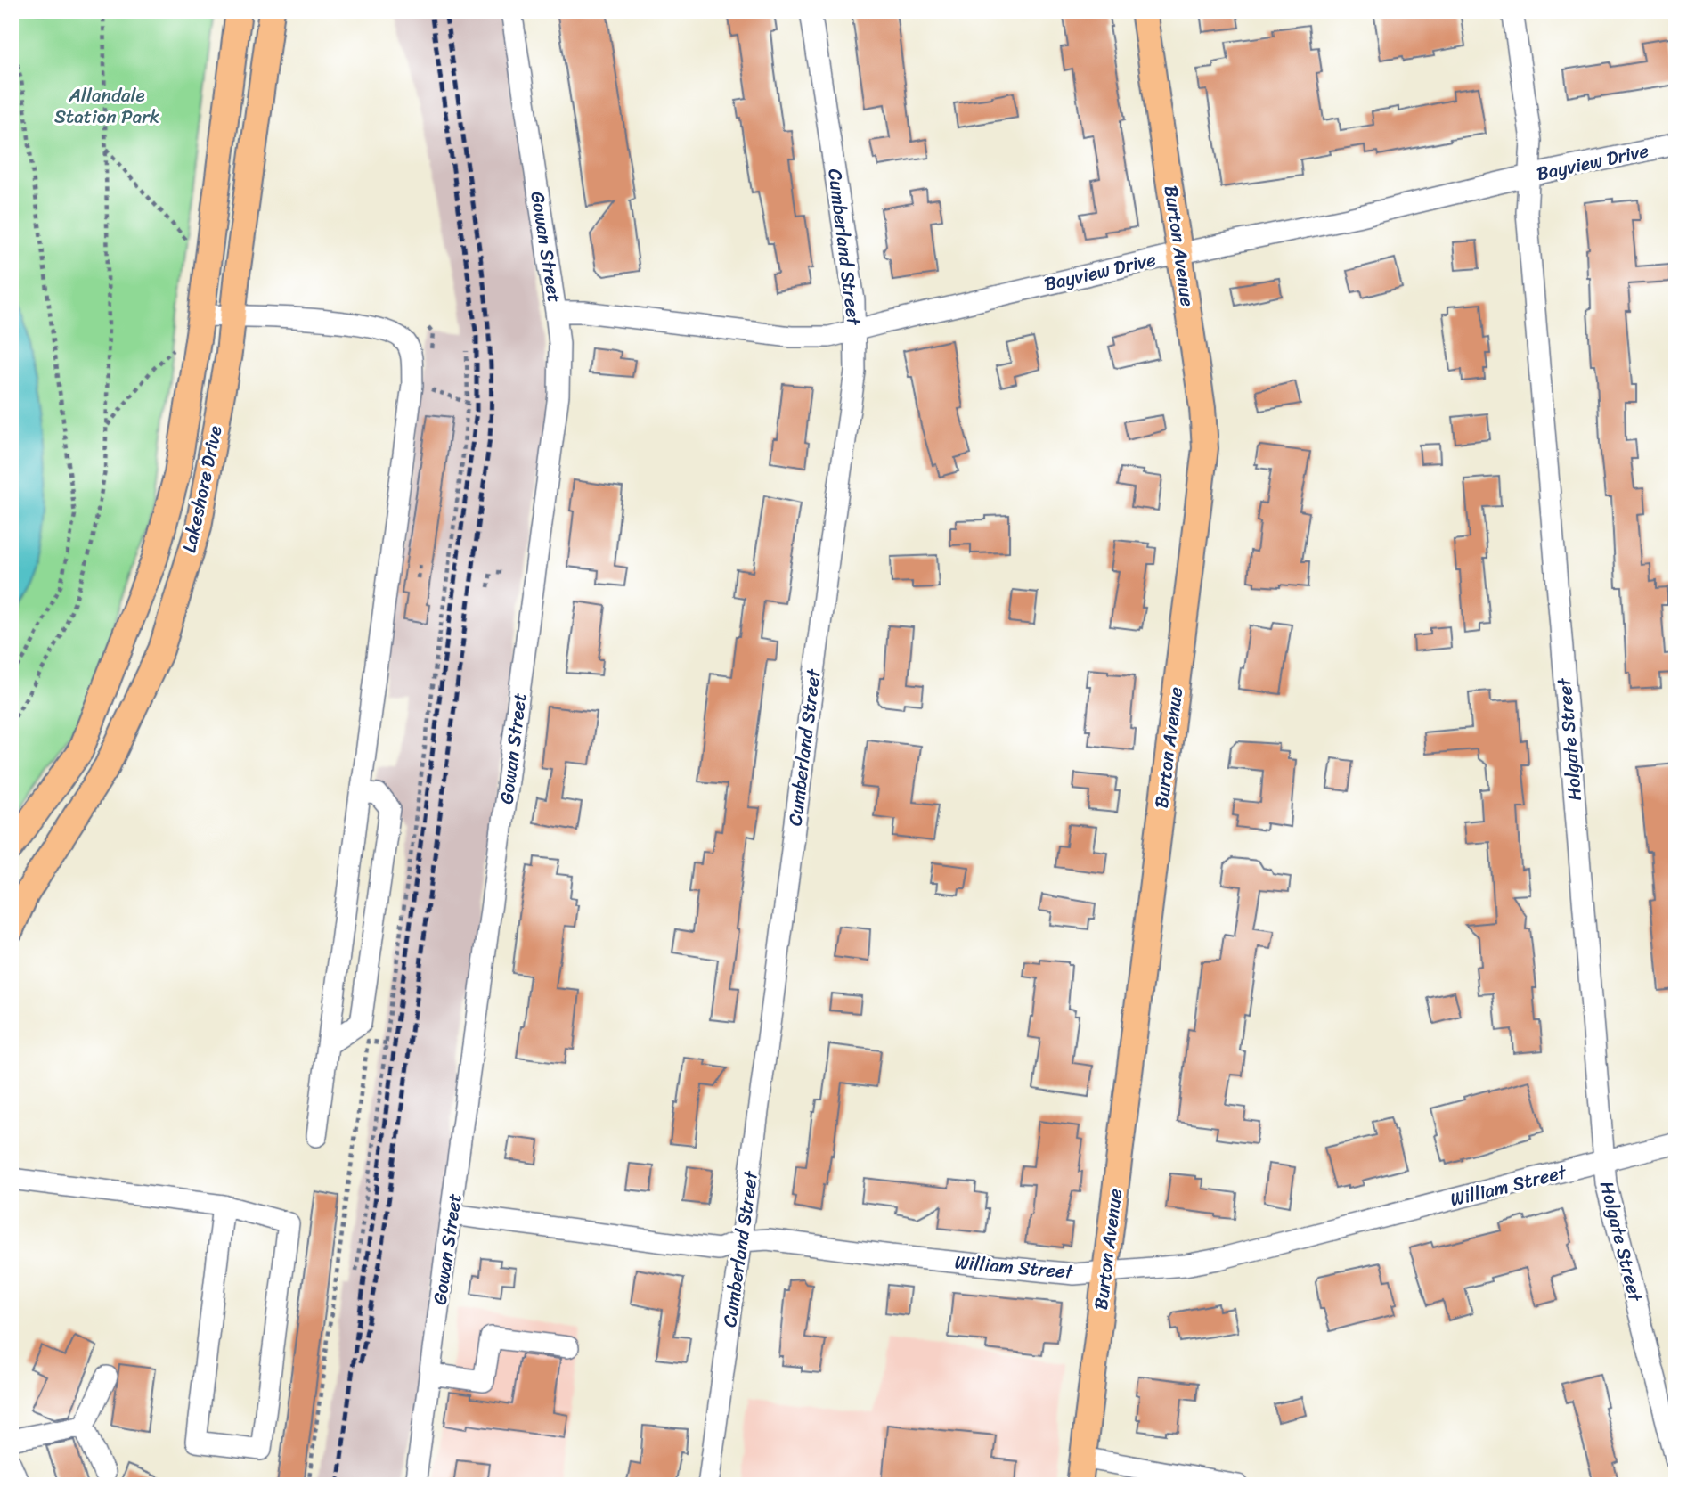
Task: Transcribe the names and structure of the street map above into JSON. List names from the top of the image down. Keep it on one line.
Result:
{"streets":{"main road":["Burton Avenue","Lakeshore Drive"],"street":["Bayview Drive","Gowan Street","Cumberland Street","Holgate Street","William Street"]},"crossings":[["Bayview Drive","Burton Avenue"],["Bayview Drive","Gowan Street"],["Bayview Drive","Cumberland Street"],["Bayview Drive","Holgate Street"],["Burton Avenue","William Street"],["Gowan Street","William Street"],["Cumberland Street","William Street"],["Holgate Street","William Street"]],"parks":["Allandale Station Park"]}
